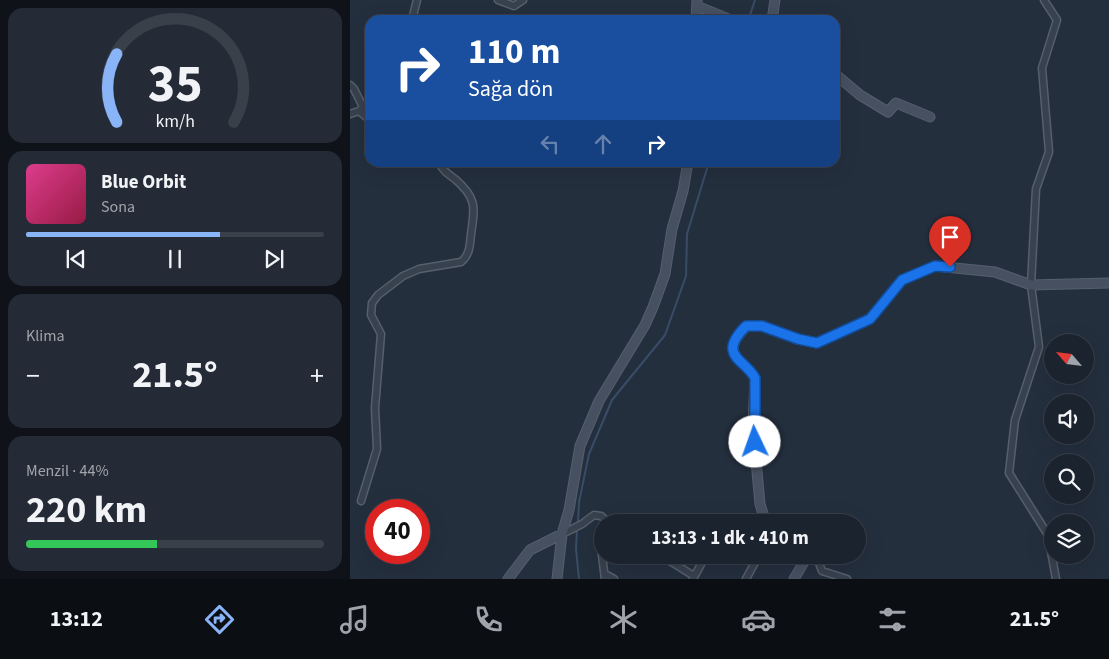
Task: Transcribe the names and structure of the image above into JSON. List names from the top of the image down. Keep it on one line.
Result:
{"north":"top left","page":{"turn":["110 m","Sağa dön"],"song":["Blue Orbit","Sona"],"tile":["Klima",["Menzil · 44%","220 km"]],"heat":["−","21.5°","+"],"limit":"40","trip":"13:13 · 1 dk · 410 m","tabs":["13:12","21.5°"],"gauge":["35","km/h"]}}
